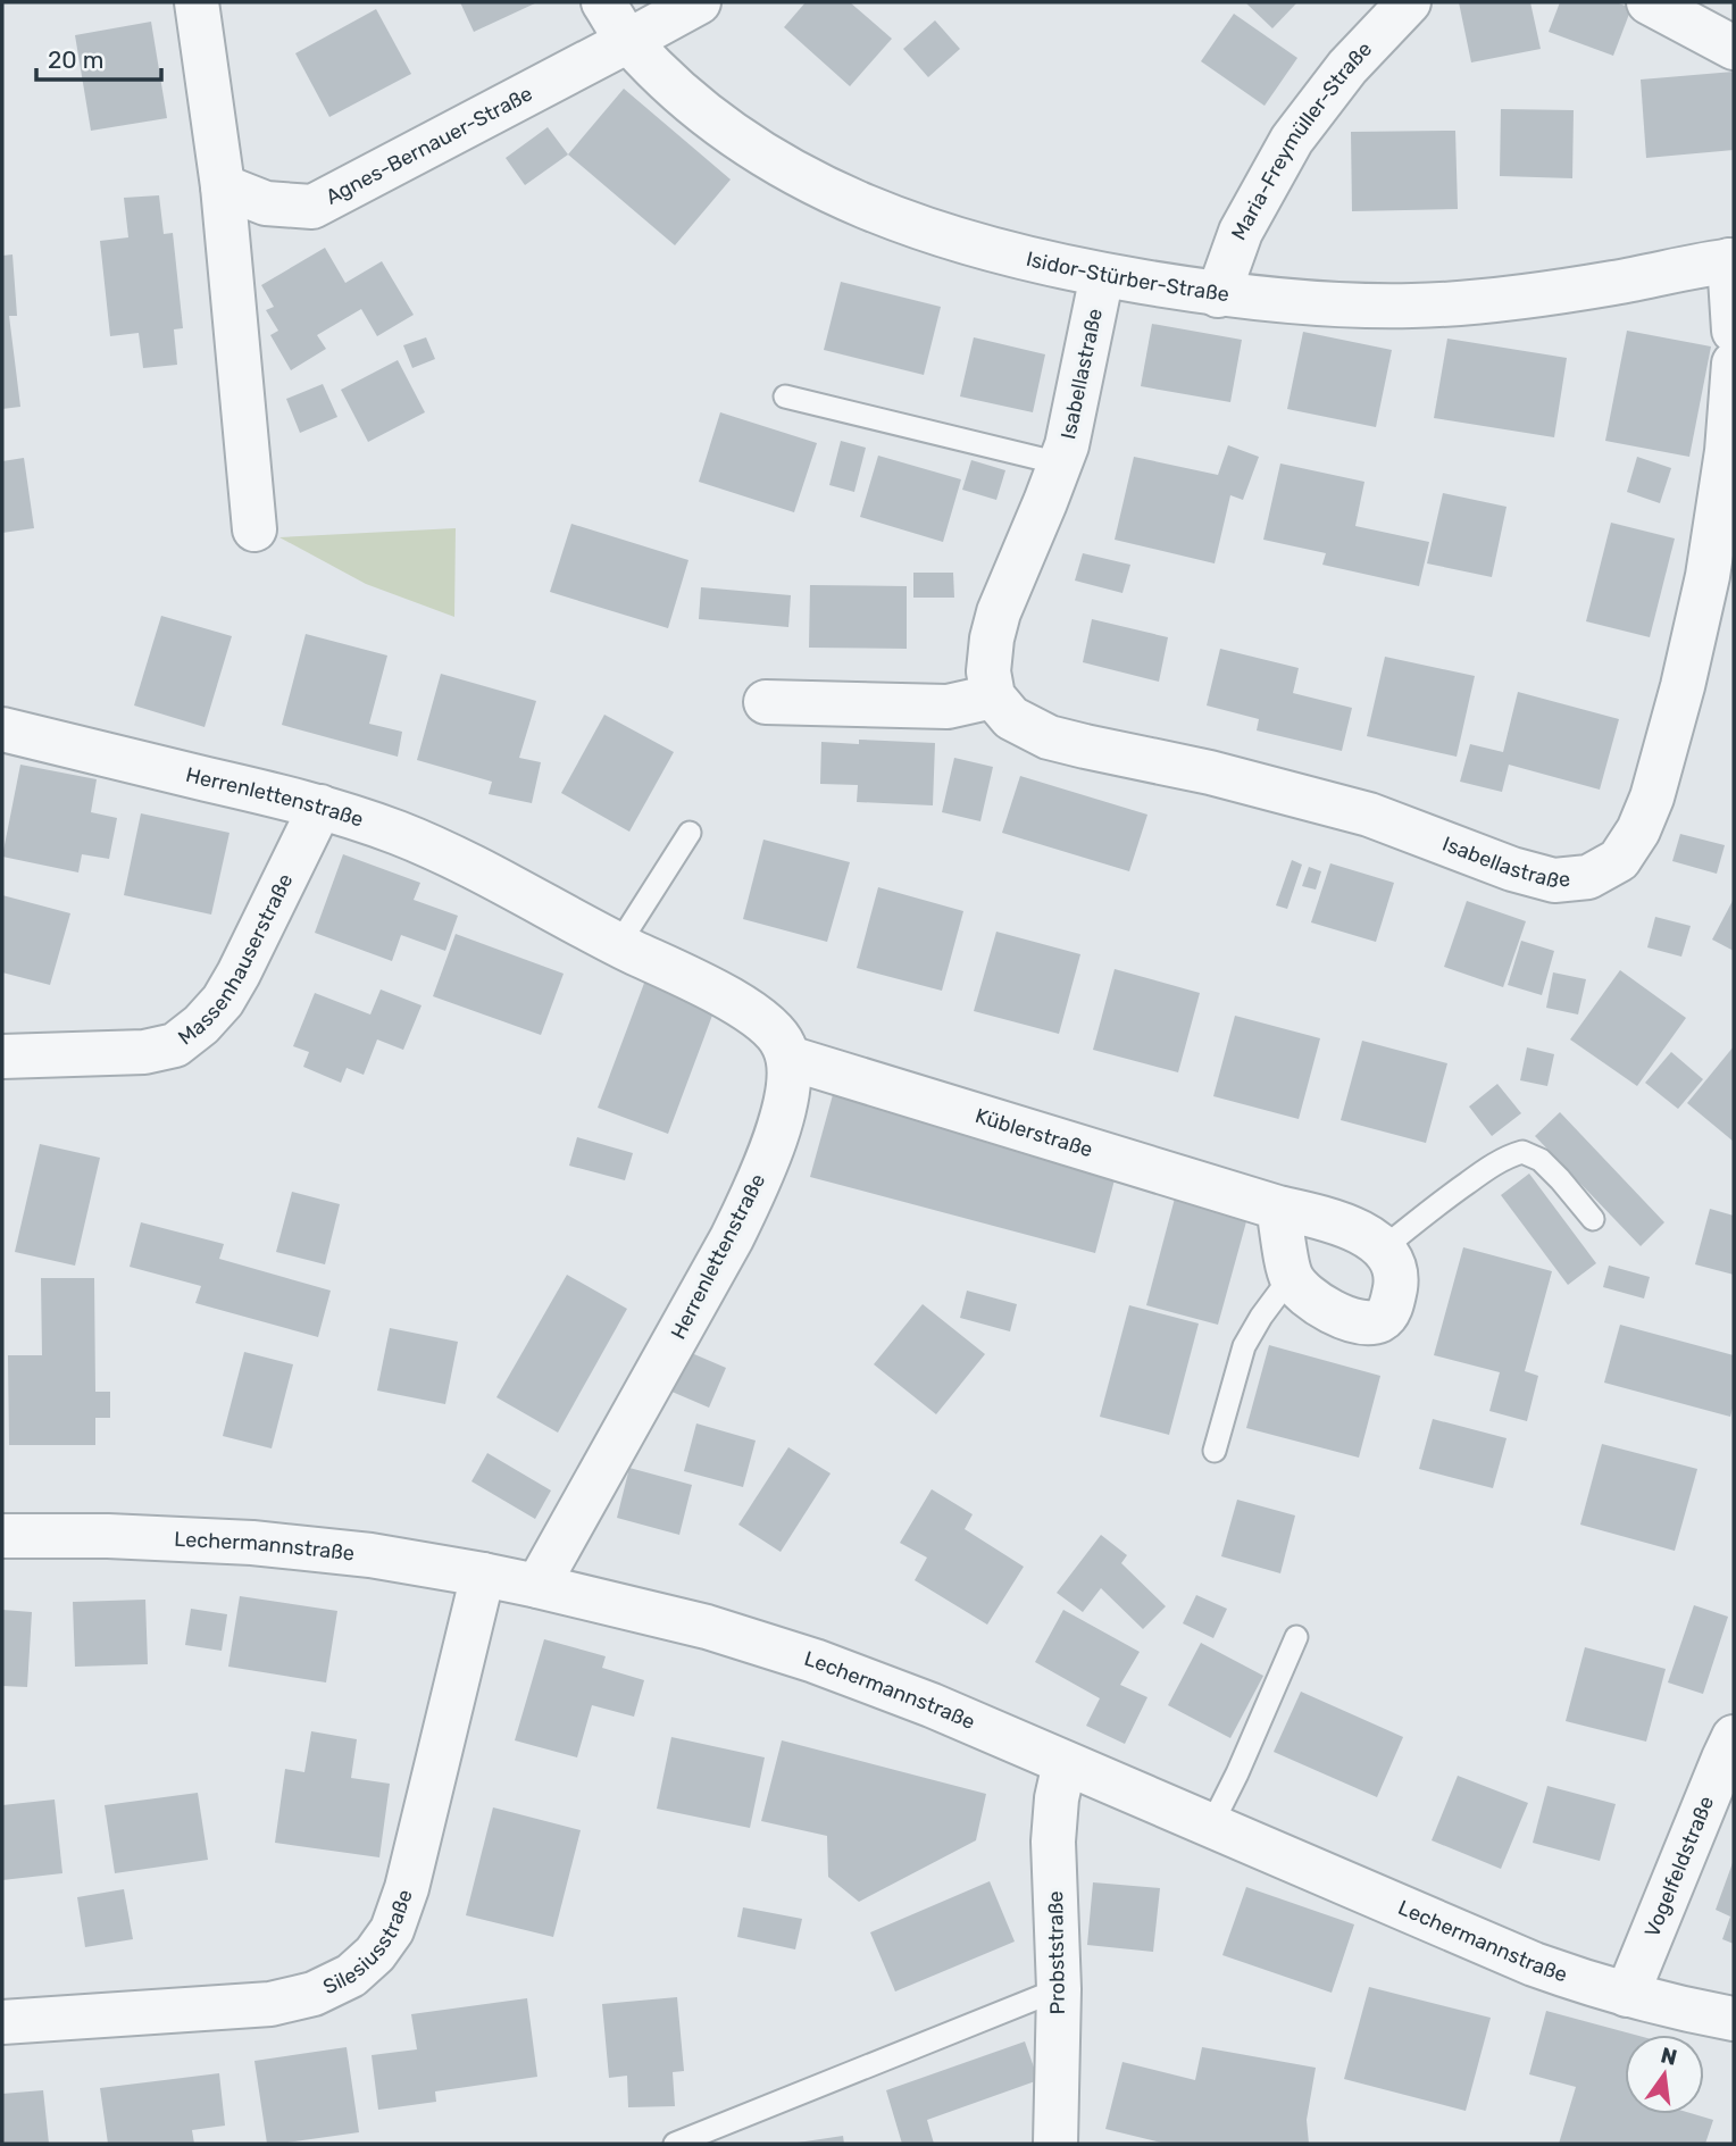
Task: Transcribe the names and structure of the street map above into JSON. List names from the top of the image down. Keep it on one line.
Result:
{"streets":{"street":["Maria-Freymüller-Straße","Agnes-Bernauer-Straße","Isidor-Stürber-Straße","Isabellastraße","Herrenlettenstraße","Massenhauserstraße","Küblerstraße","Lechermannstraße","Vogelfeldstraße","Silesiusstraße","Probststraße"]},"crossings":[["Maria-Freymüller-Straße","Isidor-Stürber-Straße"],["Agnes-Bernauer-Straße","Isidor-Stürber-Straße"],["Isidor-Stürber-Straße","Isabellastraße"],["Herrenlettenstraße","Massenhauserstraße"],["Herrenlettenstraße","Küblerstraße"],["Herrenlettenstraße","Lechermannstraße"],["Lechermannstraße","Vogelfeldstraße"],["Lechermannstraße","Silesiusstraße"],["Lechermannstraße","Probststraße"]],"scale_bar":"20 m","north":"top"}
